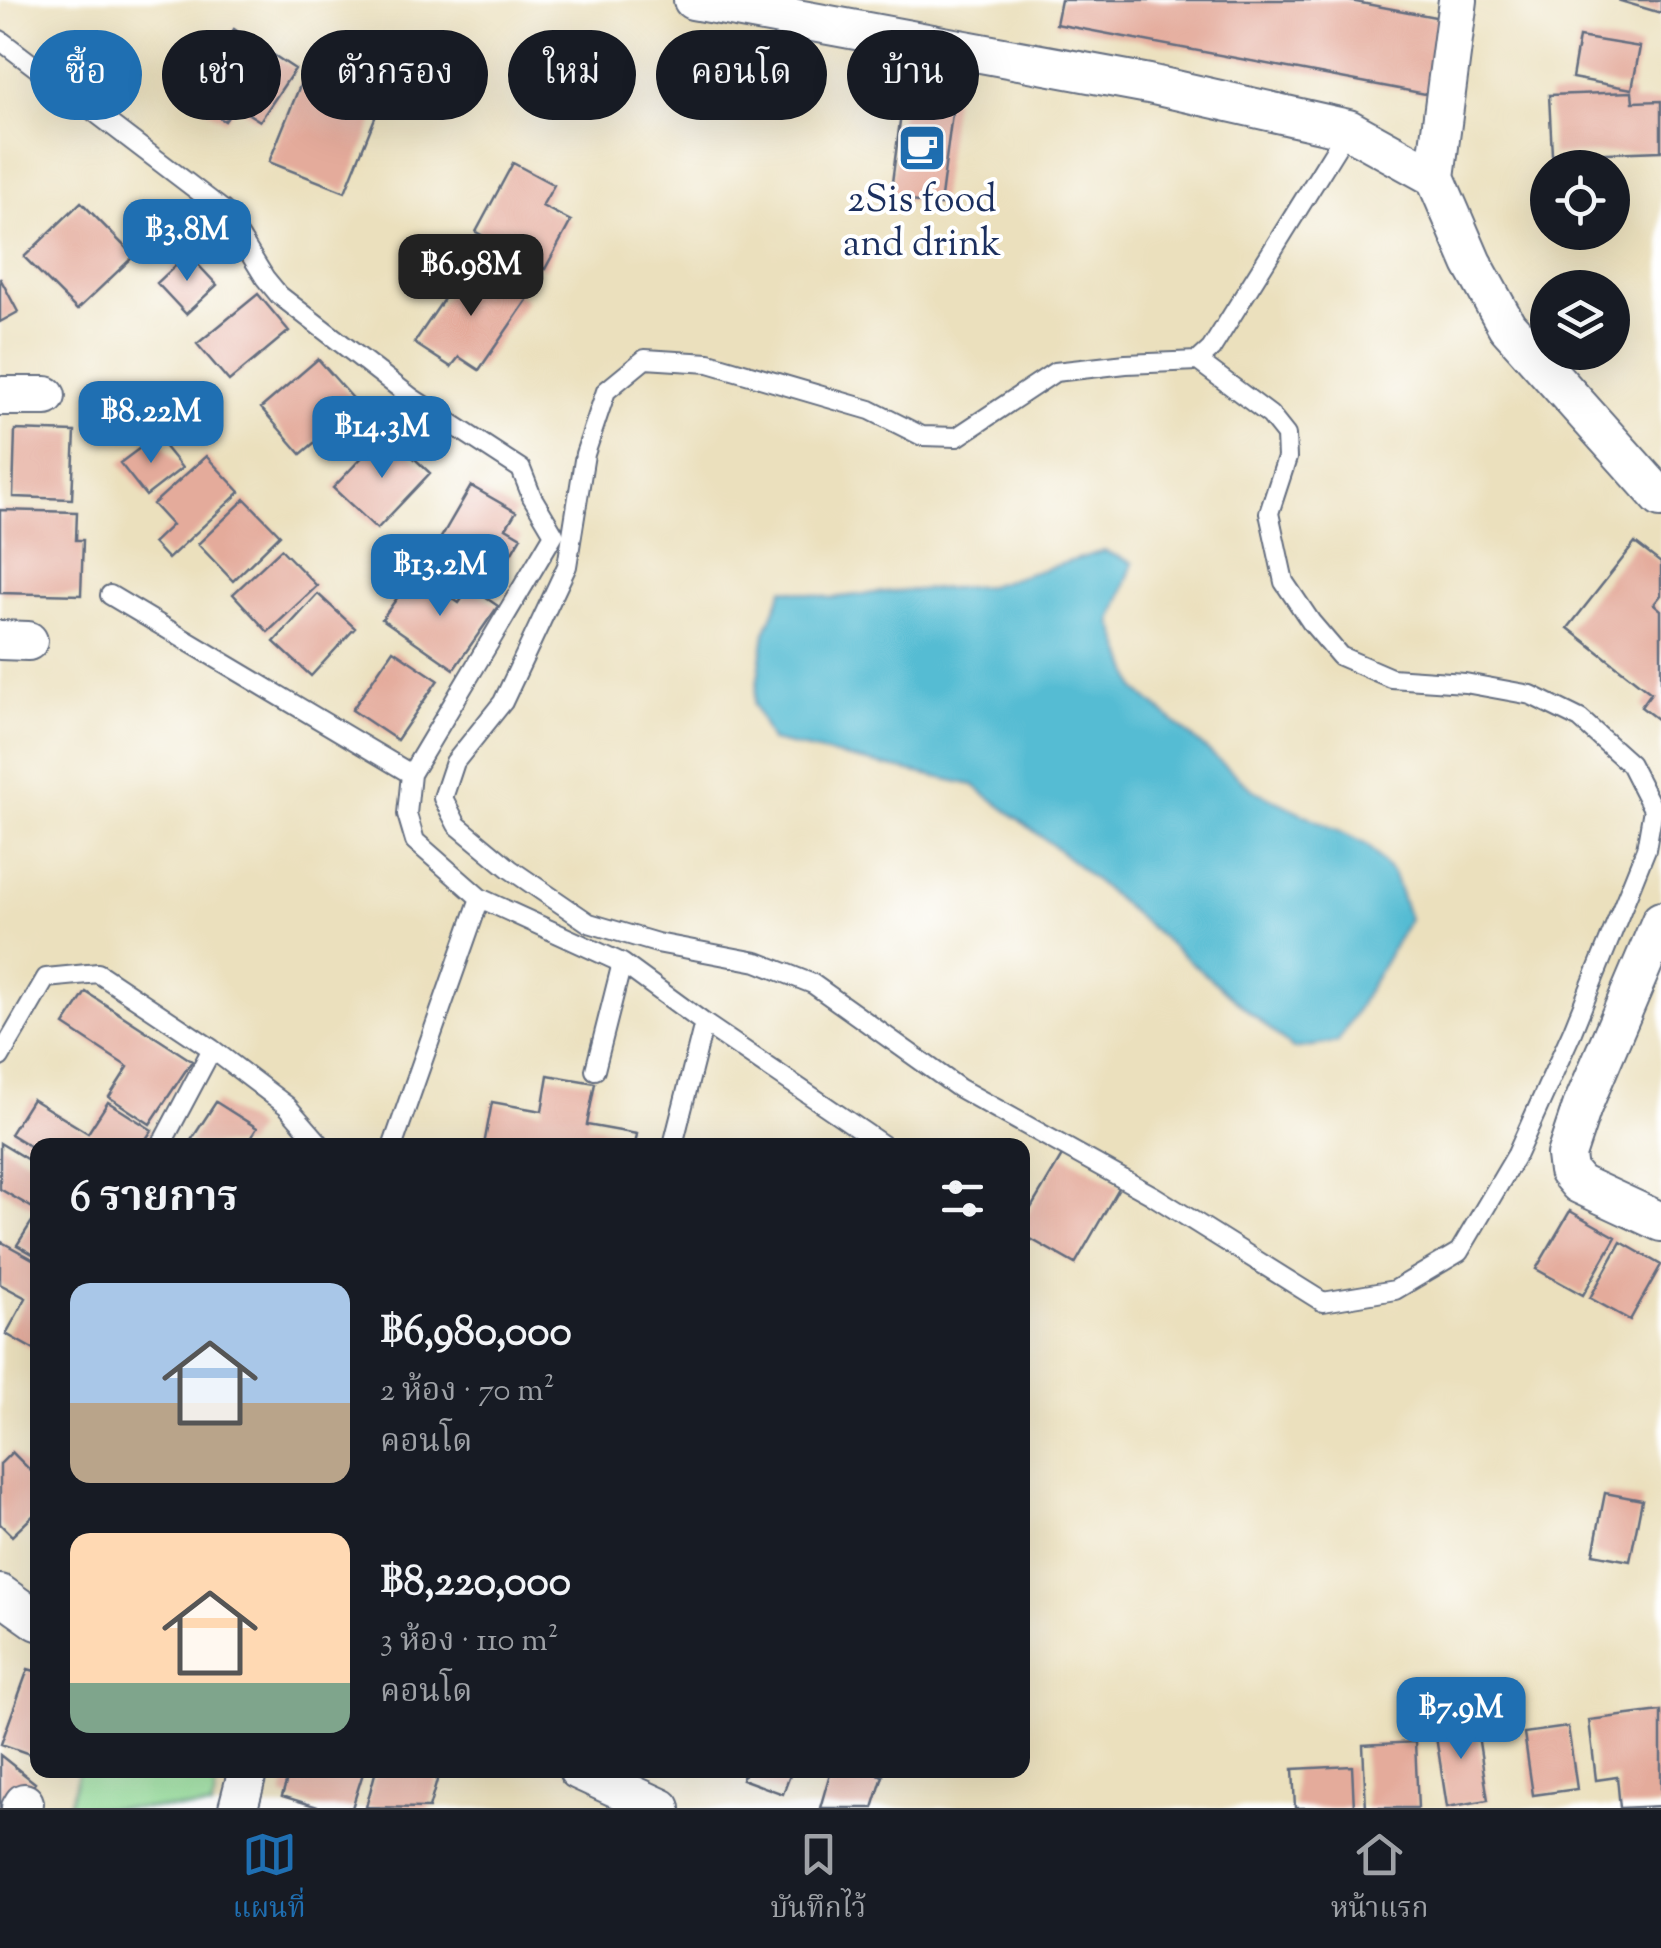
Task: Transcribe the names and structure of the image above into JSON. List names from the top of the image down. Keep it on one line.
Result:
{"places":{"cafe":["2Sis food and drink"]},"page":{"chip":["ซื้อ","เช่า","ตัวกรอง","ใหม่","คอนโด","บ้าน"],"price":["฿3.8M","฿6.98M","฿8.22M","฿14.3M","฿13.2M","฿7.9M"],"heading":"6 รายการ","list":[{"name":"฿6,980,000","note":"2 ห้อง · 70 m² · คอนโด"},{"name":"฿8,220,000","note":"3 ห้อง · 110 m² · คอนโด"}],"tabs":["แผนที่","บันทึกไว้","หน้าแรก"]}}
